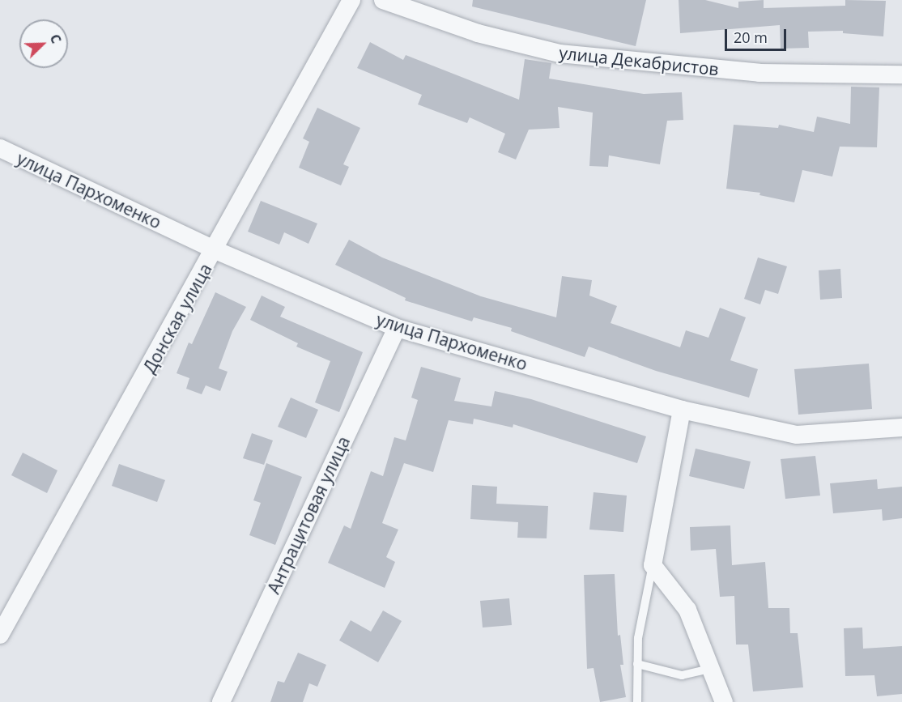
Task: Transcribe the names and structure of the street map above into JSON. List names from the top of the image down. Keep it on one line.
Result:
{"streets":{"street":["улица Декабристов","улица Пархоменко","Донская улица","Антрацитовая улица"]},"crossings":[["улица Пархоменко","Донская улица"],["улица Пархоменко","Антрацитовая улица"]],"scale_bar":"20 m","north":"top right"}
